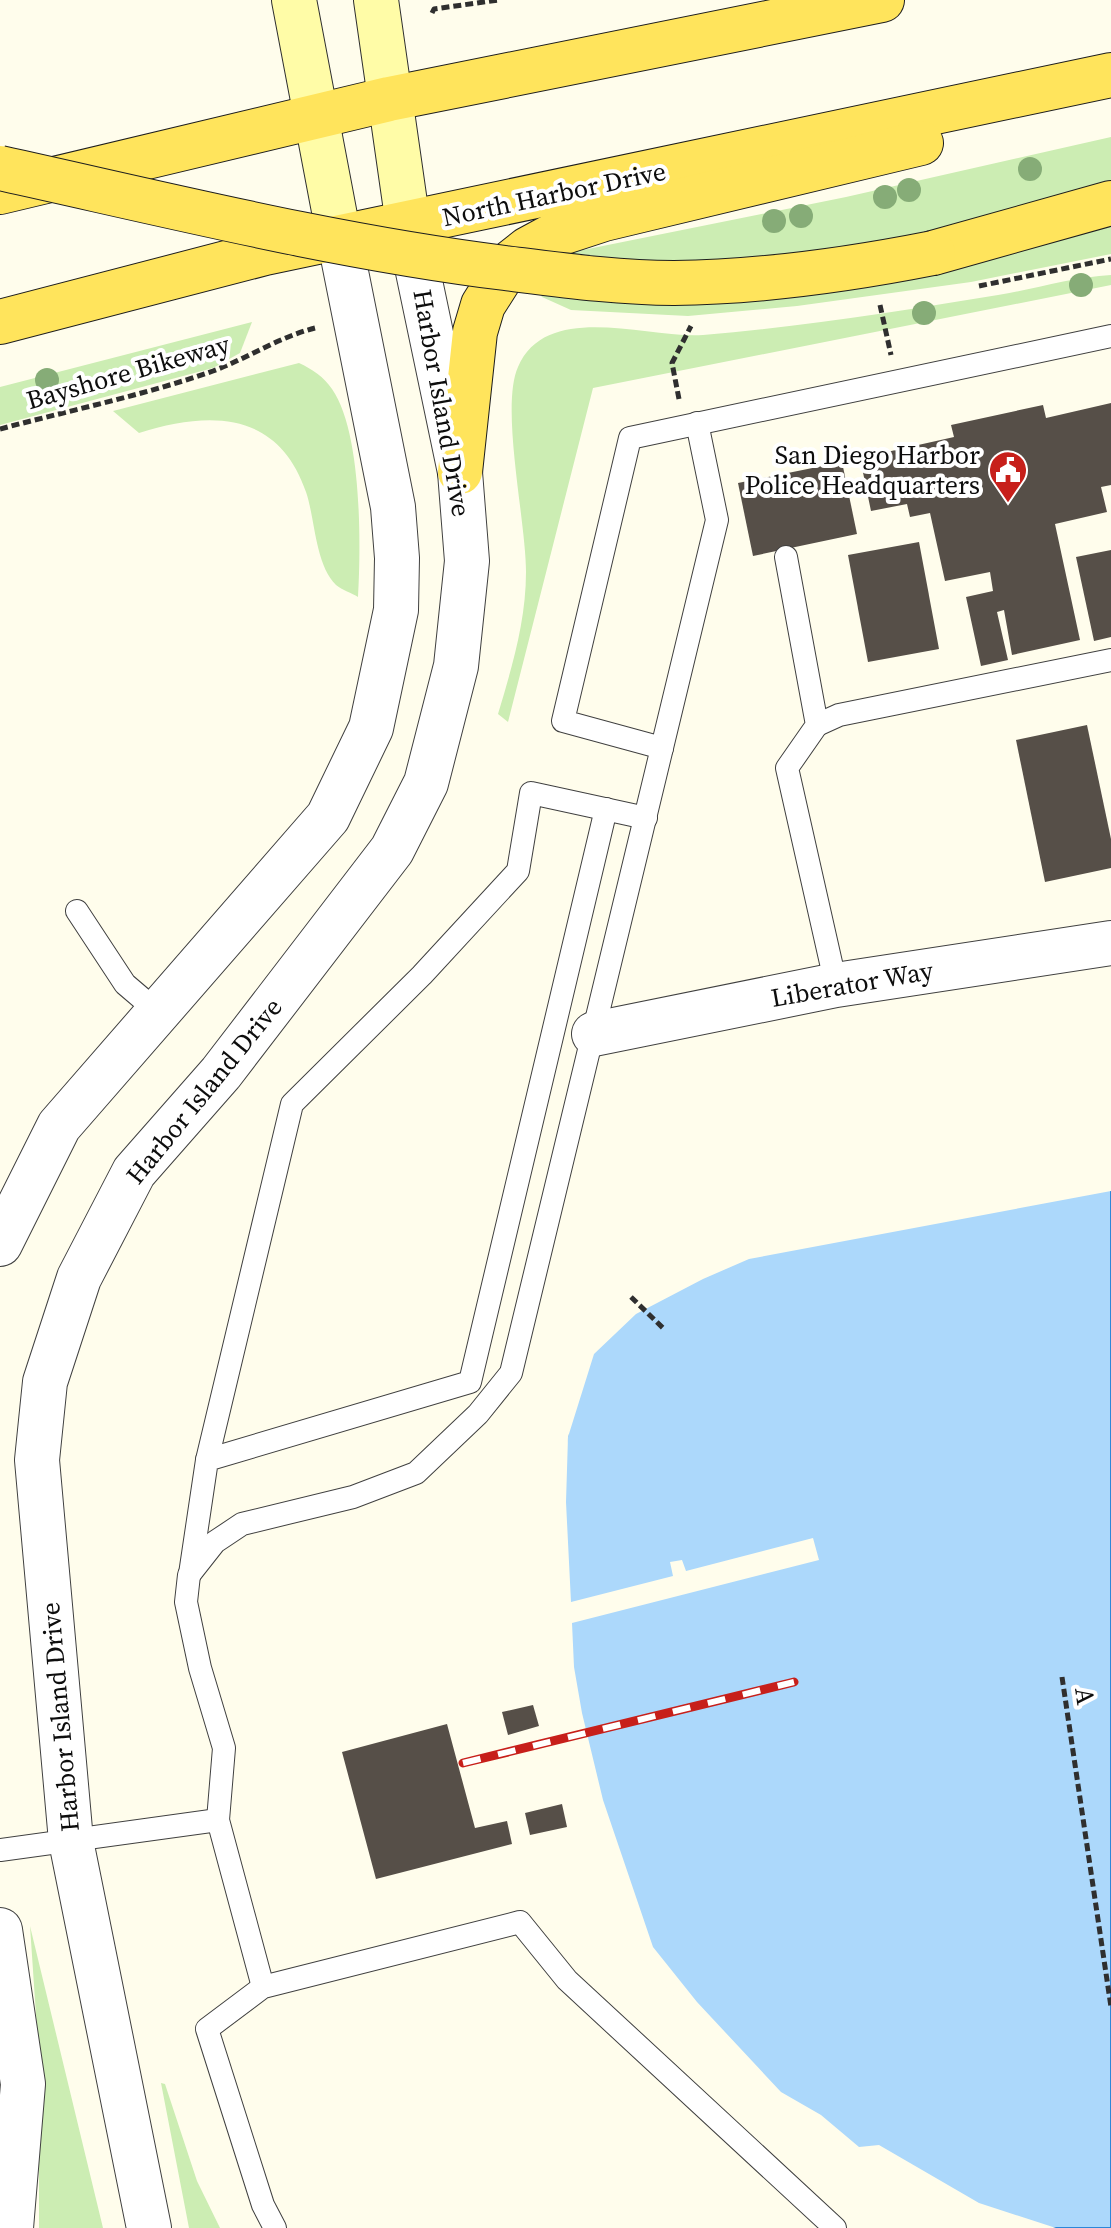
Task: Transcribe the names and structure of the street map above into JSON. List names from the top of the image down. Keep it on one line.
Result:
{"streets":{"main road":["North Harbor Drive"],"street":["Harbor Island Drive","Liberator Way"],"path":["Bayshore Bikeway","A"]},"crossings":[["North Harbor Drive","Harbor Island Drive"]],"places":{"public building":["San Diego Harbor Police Headquarters"]}}
